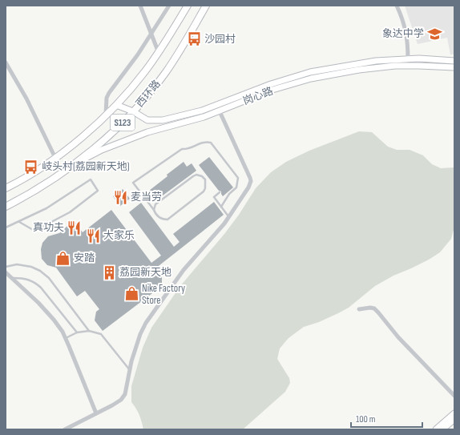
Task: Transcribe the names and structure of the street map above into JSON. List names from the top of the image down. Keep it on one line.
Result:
{"streets":{"main road":["西环路","S123"],"street":["岗心路"]},"crossings":[["西环路","岗心路"]],"places":{"school or university":["象达中学"],"bus stop":["沙园村","岐头村(荔园新天地)"],"restaurant":["麦当劳","真功夫","大家乐"],"shop":["安踏","Nike Factory Store"],"building":["荔园新天地"]},"scale_bar":"100 m"}
